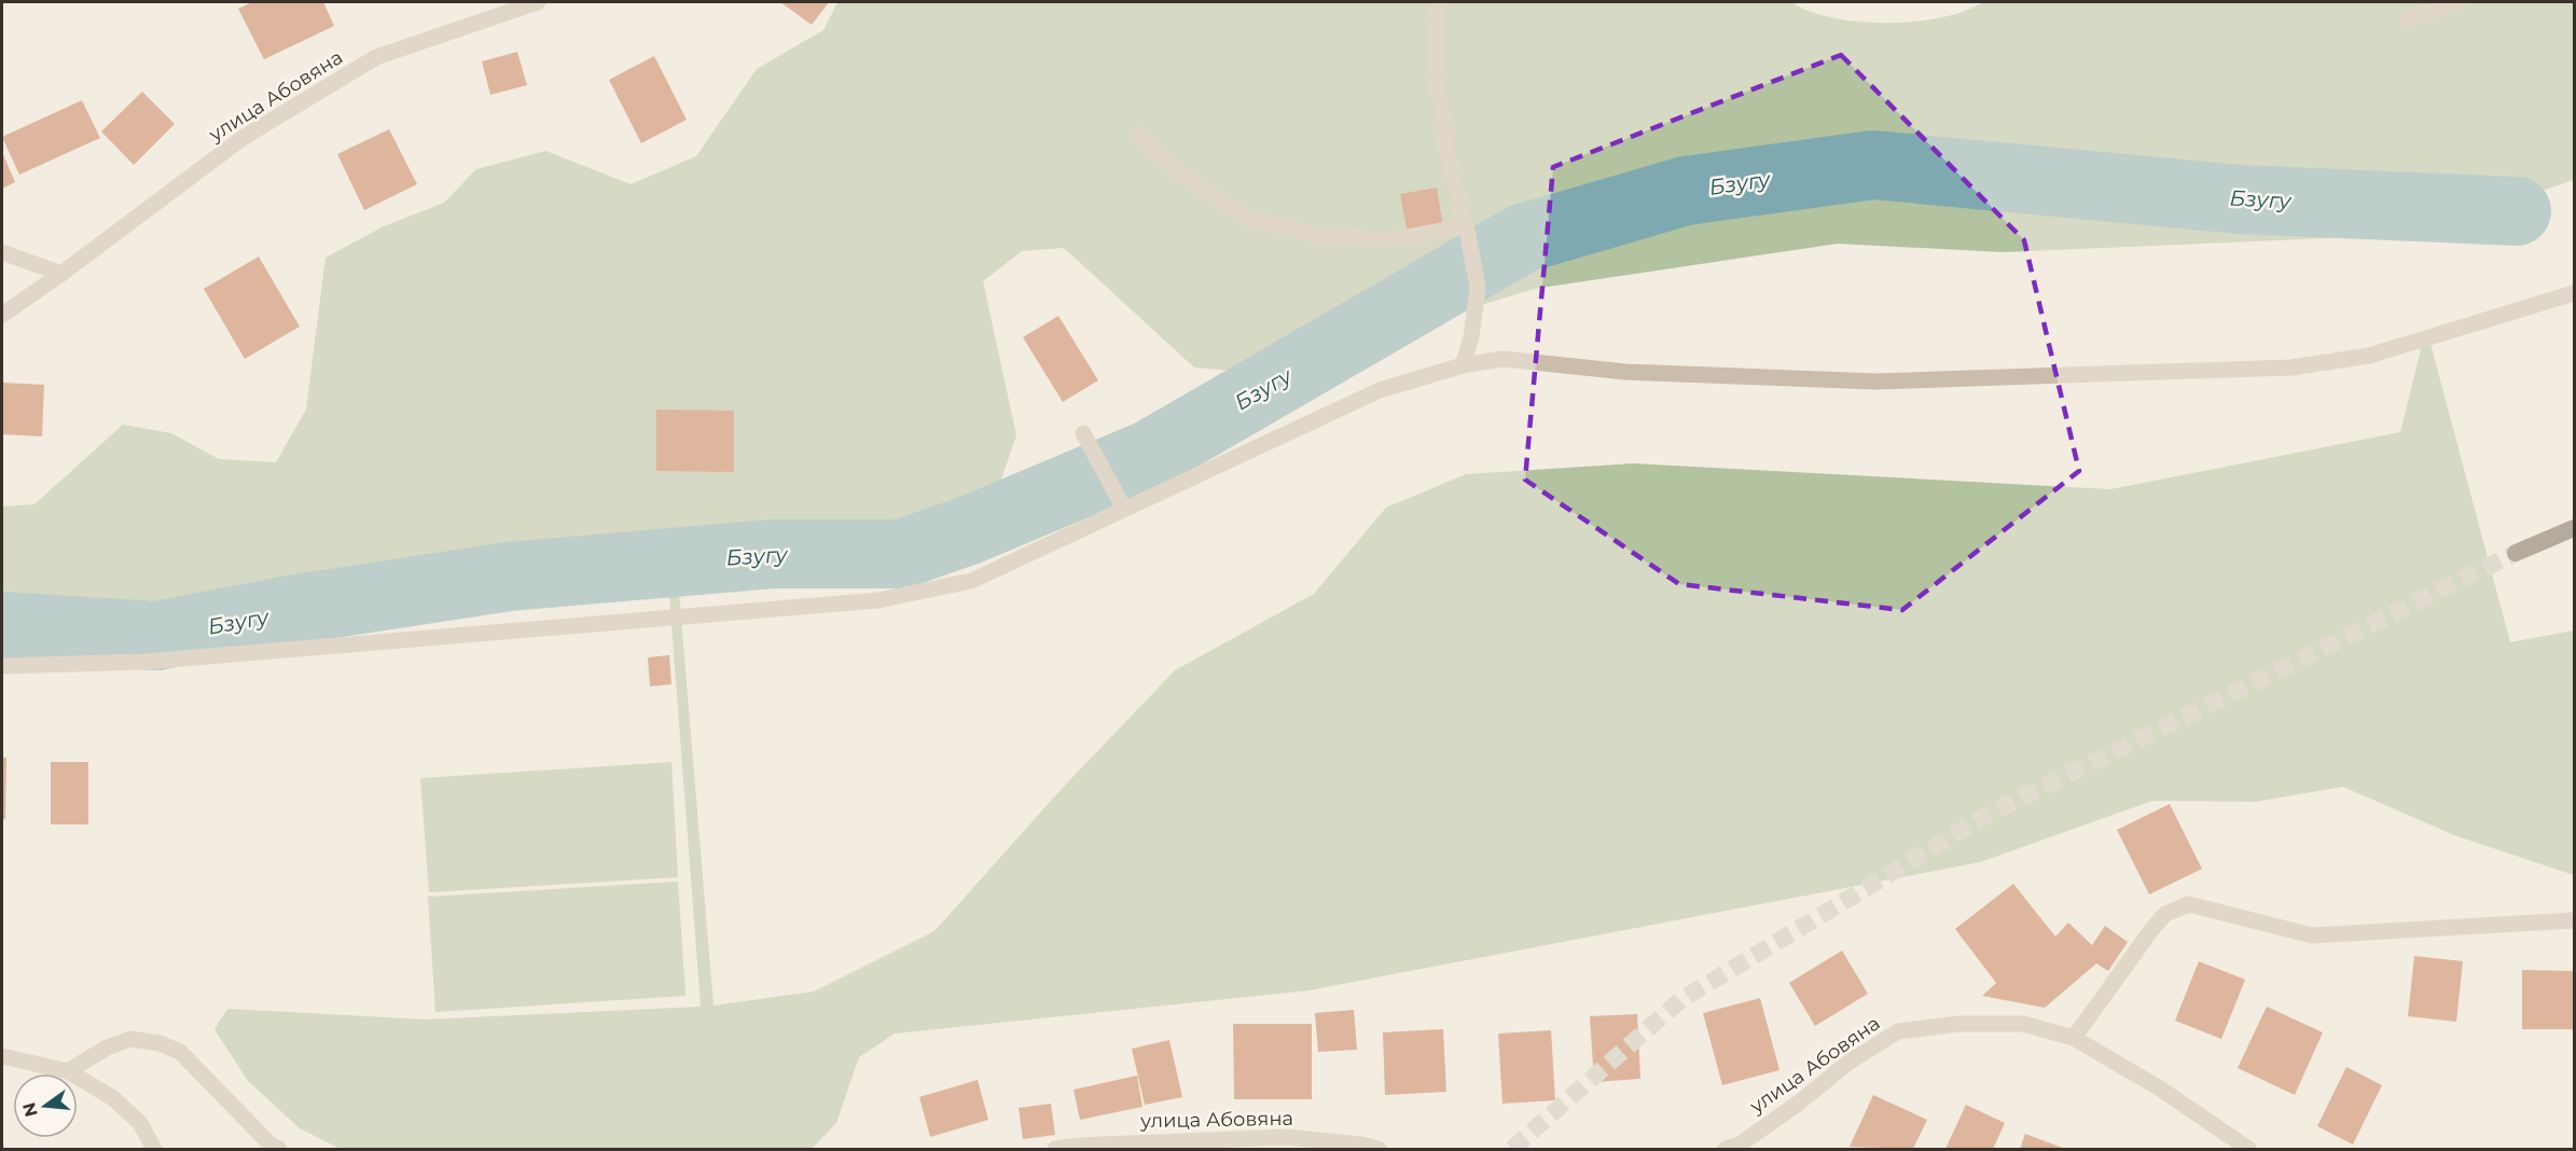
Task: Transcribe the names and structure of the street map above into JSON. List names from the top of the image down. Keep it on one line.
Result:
{"streets":{"street":["улица Абовяна"]},"water":["Бзугу"],"north":"left"}
